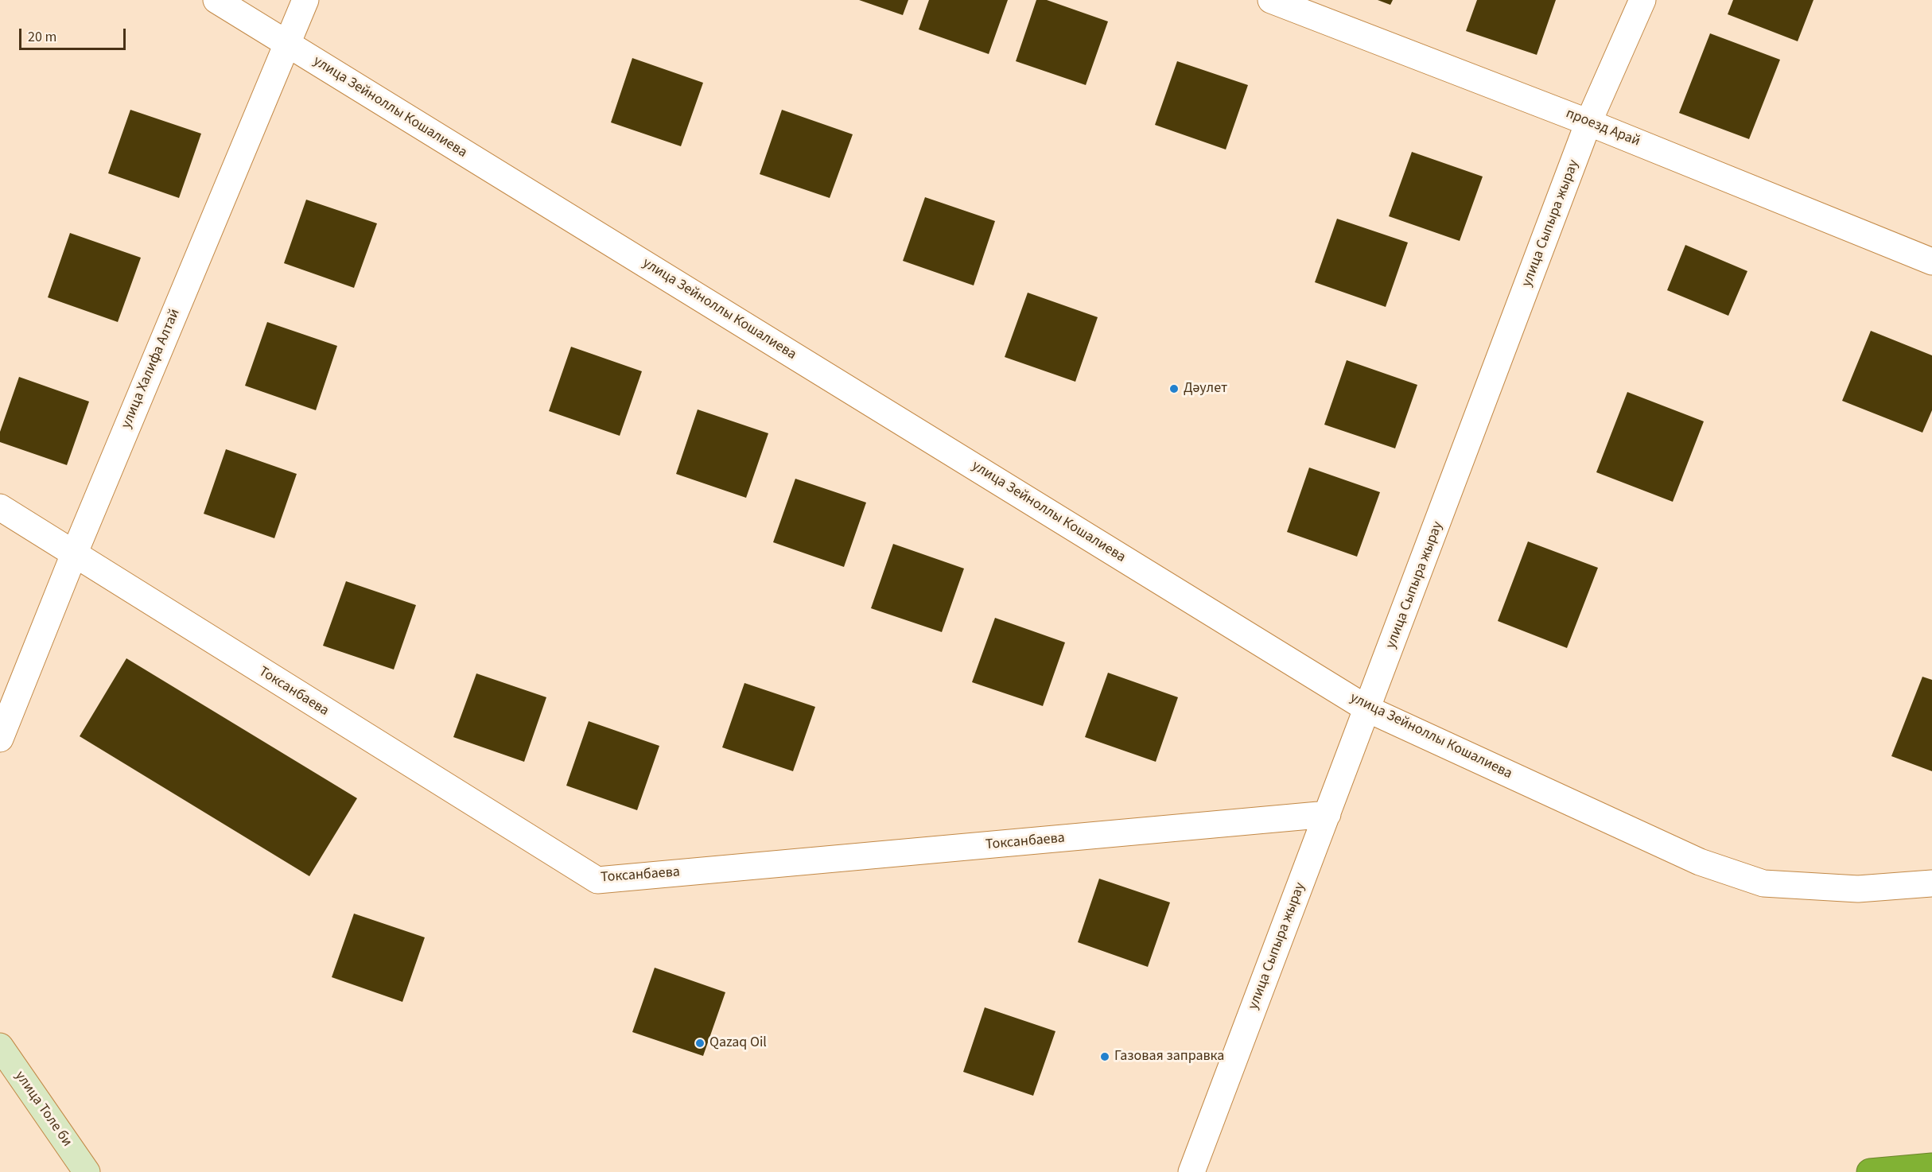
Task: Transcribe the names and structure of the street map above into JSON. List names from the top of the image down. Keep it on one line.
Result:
{"streets":{"street":["улица Зейноллы Кошалиева","проезд Арай","улица Сыпыра жырау","улица Халифа Алтай","Токсанбаева","улица Толе би"]},"crossings":[["улица Зейноллы Кошалиева","улица Сыпыра жырау"],["улица Зейноллы Кошалиева","улица Халифа Алтай"],["проезд Арай","улица Сыпыра жырау"],["улица Сыпыра жырау","Токсанбаева"],["улица Халифа Алтай","Токсанбаева"]],"places":["Дәулет","Qazaq Oil","Газовая заправка"],"scale_bar":"20 m"}
